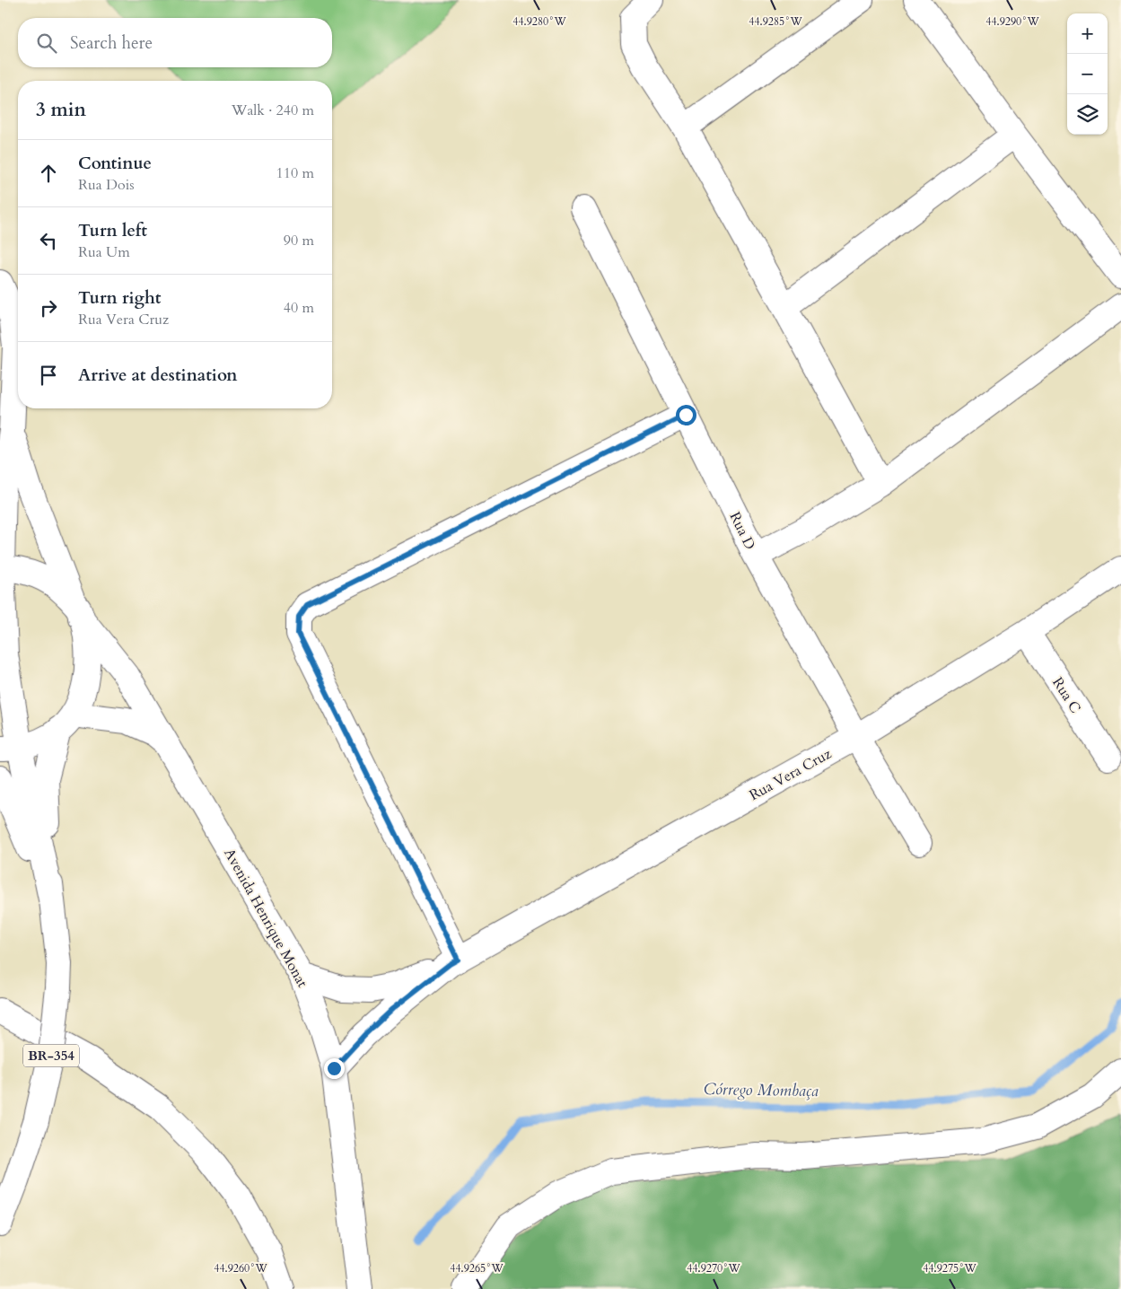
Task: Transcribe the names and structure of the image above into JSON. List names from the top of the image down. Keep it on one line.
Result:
{"streets":{"main road":["Rua D","Rua C","Rua Vera Cruz","Avenida Henrique Monat","BR-354"]},"crossings":[["Rua D","Rua Vera Cruz"],["Rua C","Rua Vera Cruz"],["Rua Vera Cruz","Avenida Henrique Monat"]],"water":["Córrego Mombaça"],"page":{"map_buttons":["+","−"],"search":"Search here","heading":["3 min","Walk · 240 m"],"list":[["Continue","Rua Dois","110 m"],["Turn left","Rua Um","90 m"],["Turn right","Rua Vera Cruz","40 m"],"Arrive at destination"]},"coordinates":["44.9280°W","44.9285°W","44.9290°W","44.9260°W","44.9265°W","44.9270°W","44.9275°W"]}
